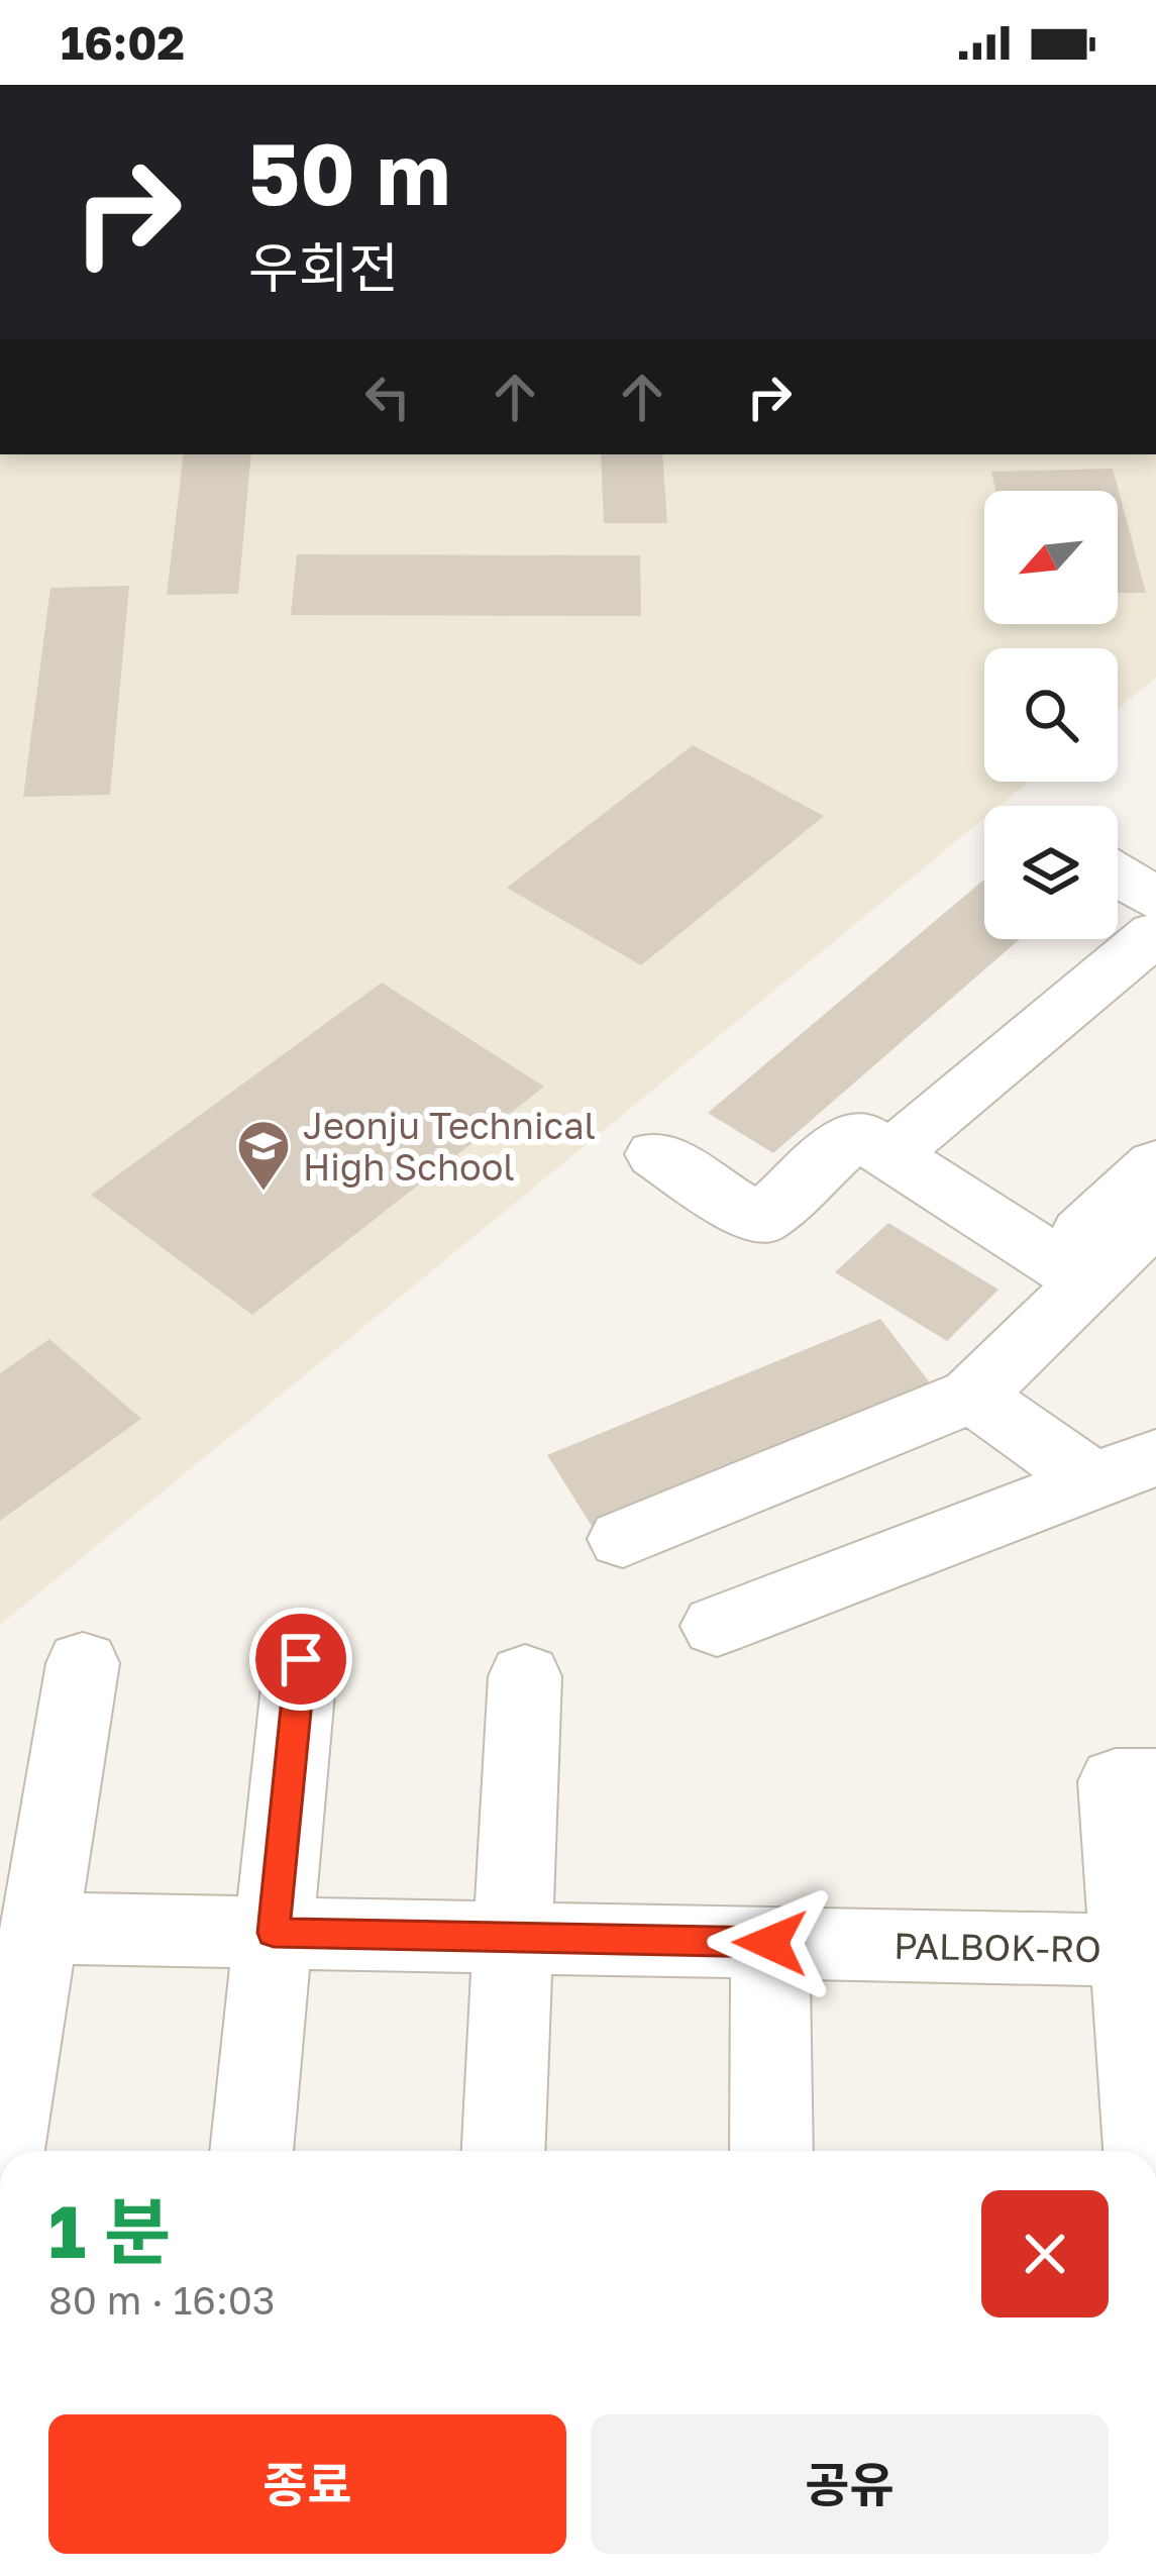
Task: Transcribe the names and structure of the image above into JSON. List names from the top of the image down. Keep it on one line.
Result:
{"streets":{"lane":["PALBOK-RO"]},"places":{"school or university":["Jeonju Technical High School"]},"north":"bottom left","page":{"status":"16:02","turn":["50 m","우회전"],"heading":["1 분","80 m · 16:03"],"buttons":["종료","공유"]}}
